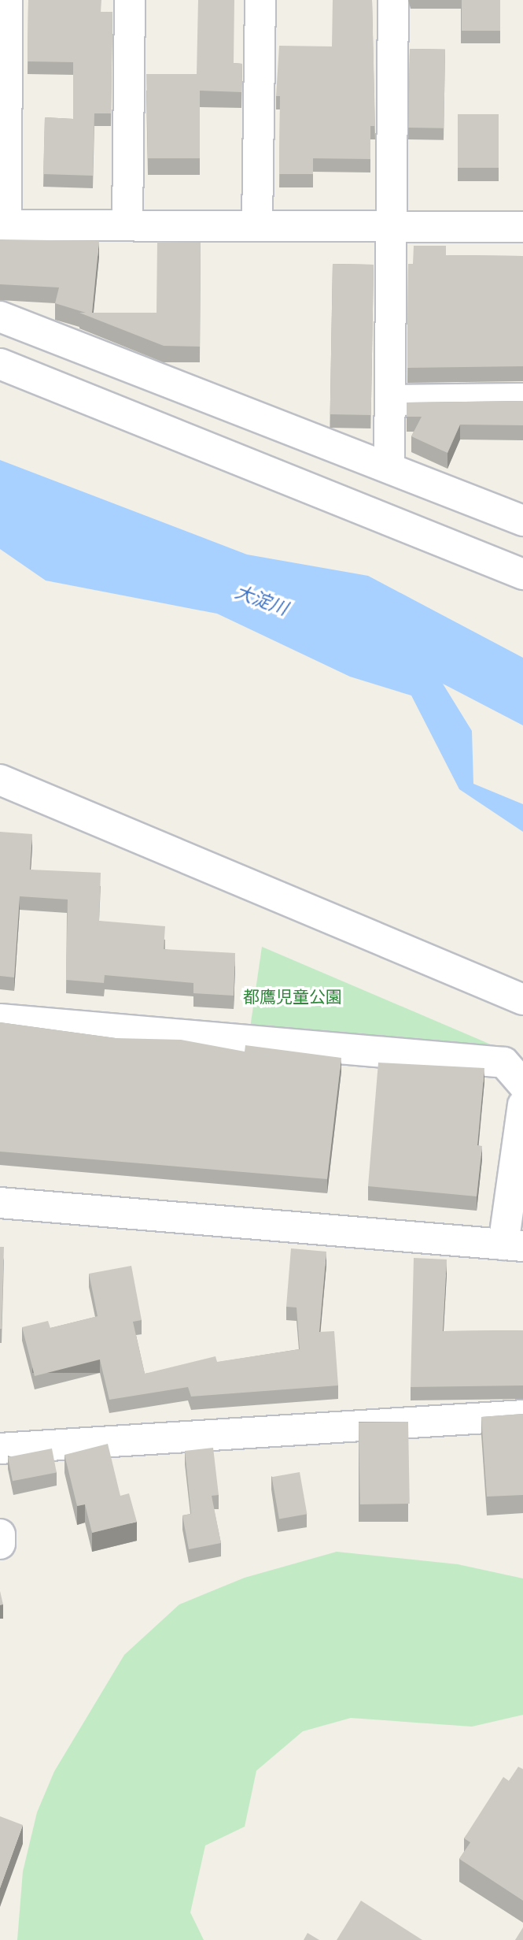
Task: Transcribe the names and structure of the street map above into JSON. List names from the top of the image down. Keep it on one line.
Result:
{"water":["大淀川"],"parks":["都鷹児童公園"]}
